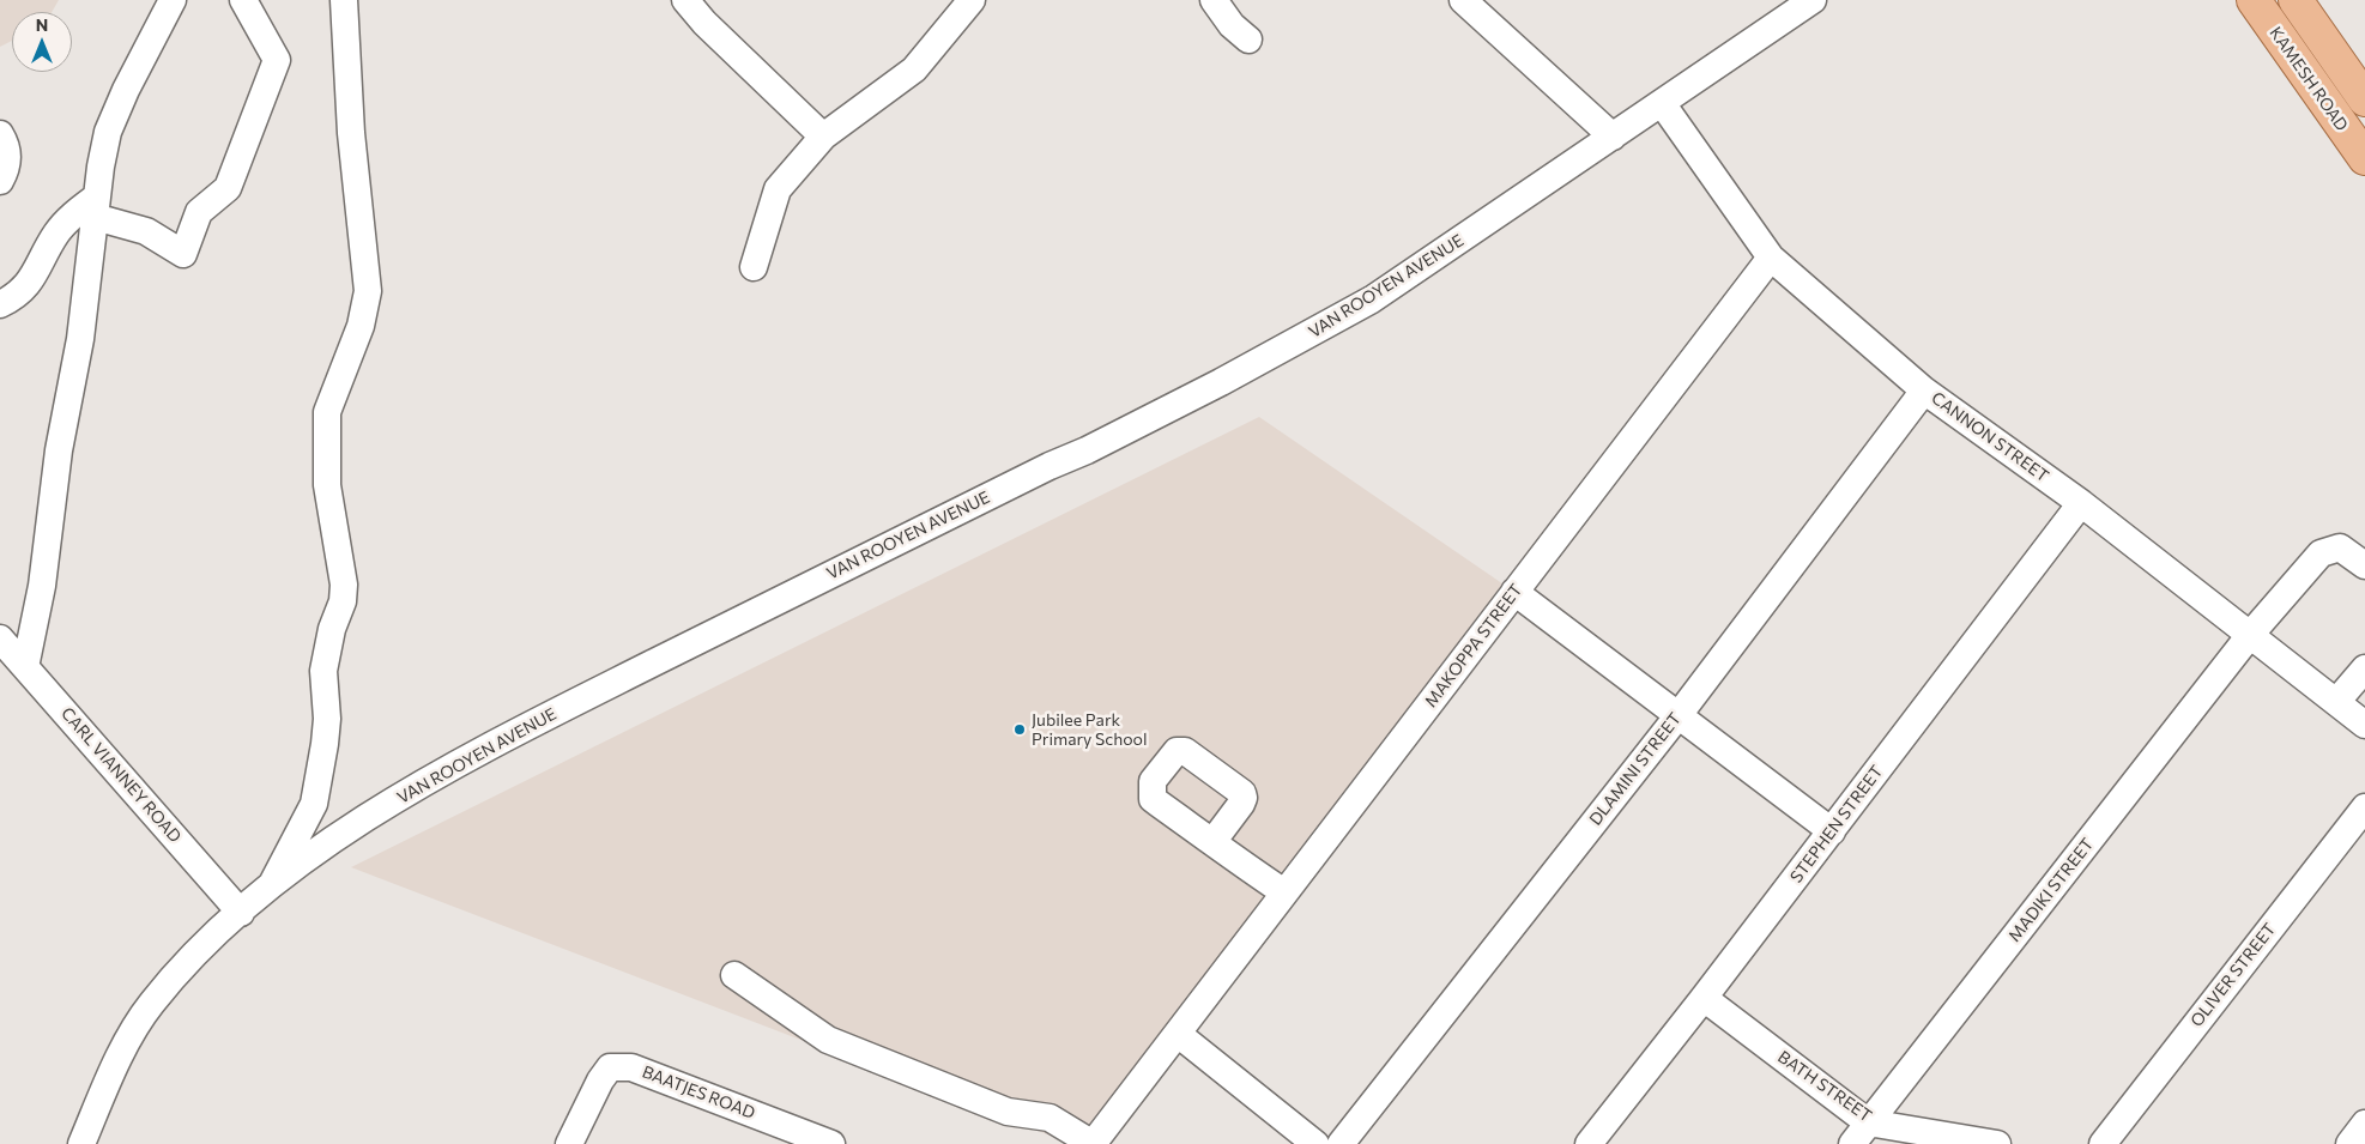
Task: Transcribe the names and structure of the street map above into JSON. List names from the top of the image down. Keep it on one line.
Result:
{"streets":{"main road":["KAMESH ROAD"],"street":["VAN ROOYEN AVENUE","CANNON STREET","MAKOPPA STREET","DLAMINI STREET","CARL VIANNEY ROAD","STEPHEN STREET","MADIKI STREET","OLIVER STREET","BATH STREET","BAATJES ROAD"]},"crossings":[["VAN ROOYEN AVENUE","CANNON STREET"],["VAN ROOYEN AVENUE","CARL VIANNEY ROAD"],["CANNON STREET","MAKOPPA STREET"],["CANNON STREET","DLAMINI STREET"],["CANNON STREET","STEPHEN STREET"],["CANNON STREET","MADIKI STREET"],["STEPHEN STREET","BATH STREET"],["MADIKI STREET","BATH STREET"]],"places":["Jubilee Park Primary School"],"north":"top"}
